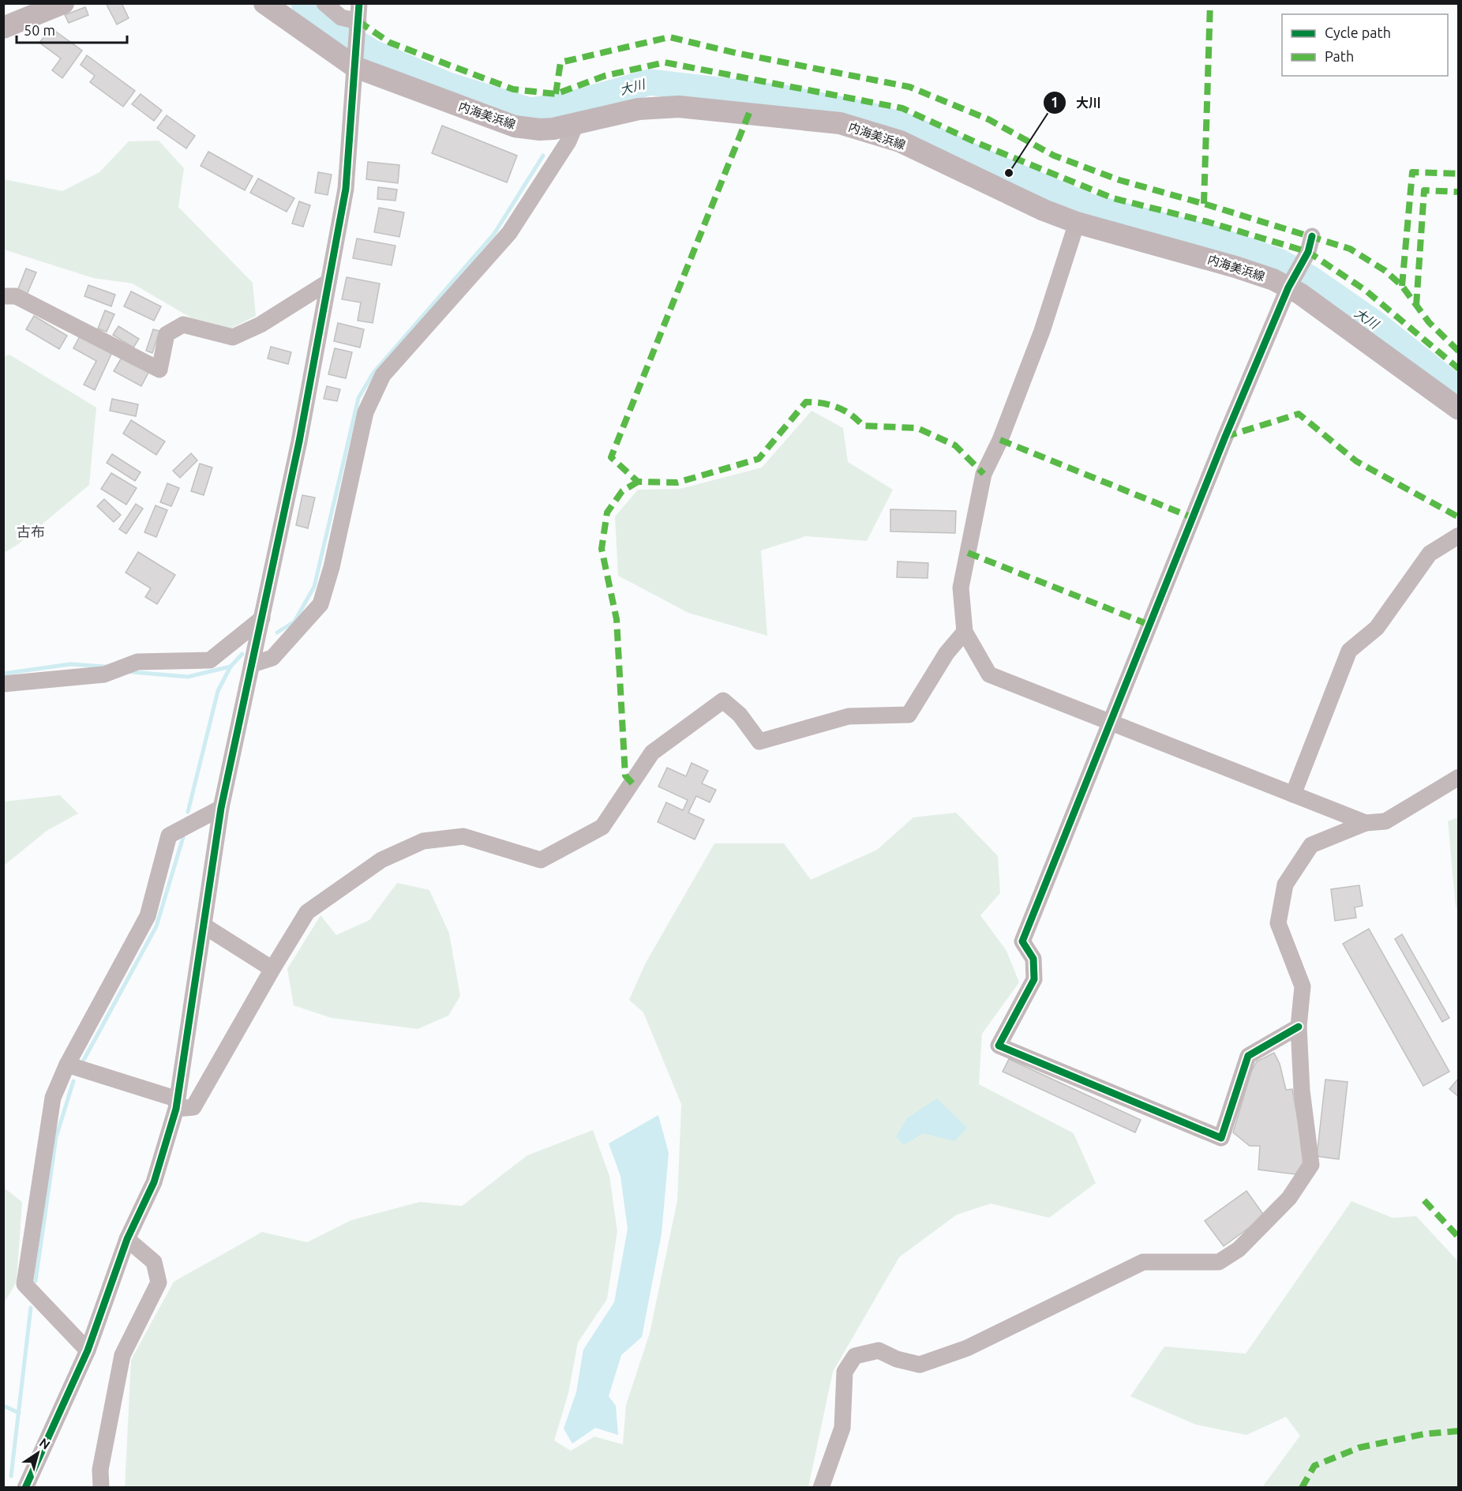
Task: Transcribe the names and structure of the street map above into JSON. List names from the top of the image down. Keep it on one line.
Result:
{"streets":{"main road":["内海美浜線"]},"districts":["古布"],"water":["大川"],"places":["大川"],"legend":["Cycle path","Path"],"scale_bar":"50 m","north":"top right"}
